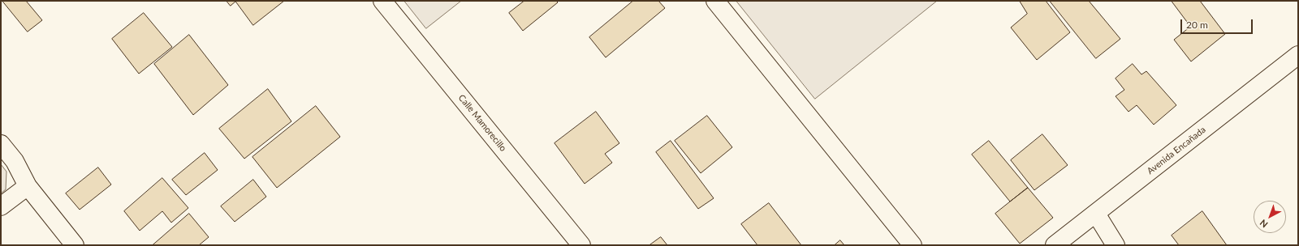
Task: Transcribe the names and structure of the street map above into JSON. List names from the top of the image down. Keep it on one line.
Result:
{"streets":{"street":["Calle Mamorecillo","Avenida Encañada"]},"scale_bar":"20 m","north":"bottom left"}
